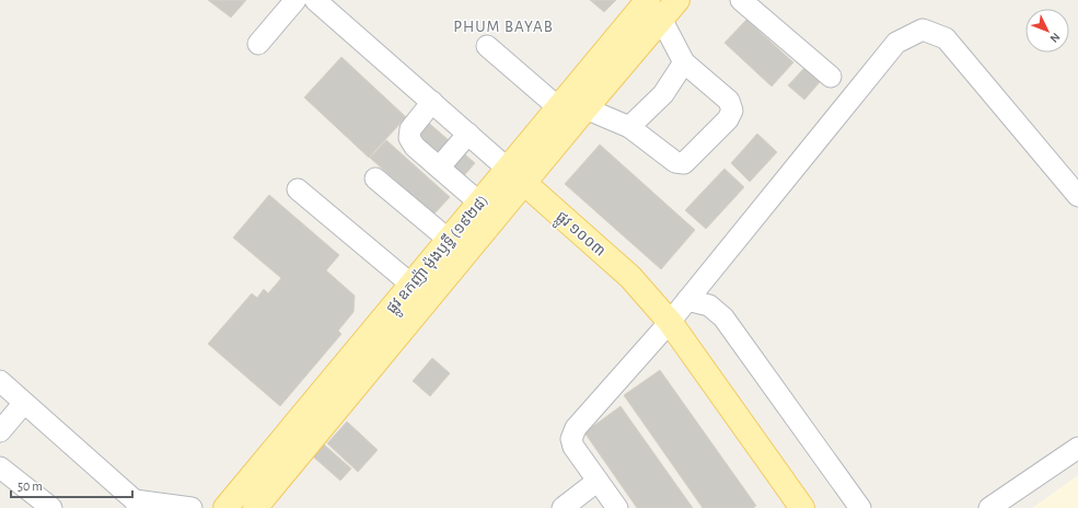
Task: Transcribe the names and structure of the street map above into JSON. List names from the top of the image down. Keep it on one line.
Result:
{"streets":{"main road":["ផ្លូវ ១០០៣","ផ្លូវ ឧកញ៉ា ម៉ុងឫទ្ធី (១៩២៨)"]},"crossings":[["ផ្លូវ ១០០៣","ផ្លូវ ឧកញ៉ា ម៉ុងឫទ្ធី (១៩២៨)"]],"districts":["PHUM BAYAB"],"scale_bar":"50 m","north":"bottom right"}
